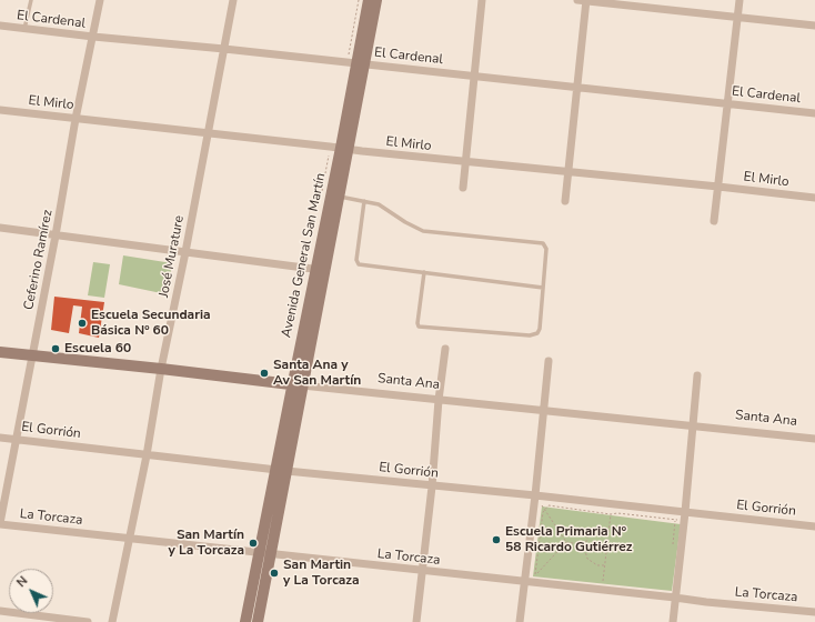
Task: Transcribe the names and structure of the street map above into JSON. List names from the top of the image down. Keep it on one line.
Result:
{"streets":{"main road":["Avenida General San Martín","Santa Ana"],"street":["El Cardenal","El Mirlo","José Murature","Ceferino Ramírez","El Gorrión","La Torcaza"]},"crossings":[["El Cardenal","Avenida General San Martín"],["El Cardenal","José Murature"],["El Cardenal","Ceferino Ramírez"],["El Mirlo","Avenida General San Martín"],["El Mirlo","José Murature"],["El Mirlo","Ceferino Ramírez"],["Avenida General San Martín","Santa Ana"],["Avenida General San Martín","El Gorrión"],["Avenida General San Martín","La Torcaza"],["José Murature","Santa Ana"],["José Murature","El Gorrión"],["José Murature","La Torcaza"],["Ceferino Ramírez","Santa Ana"],["Ceferino Ramírez","El Gorrión"],["Ceferino Ramírez","La Torcaza"]],"places":["Escuela Secundaria Básica Nº 60","Escuela 60","Santa Ana y Av San Martín","Escuela Primaria Nº 58 Ricardo Gutiérrez","San Martín y La Torcaza","San Martin y La Torcaza"],"north":"top left"}
